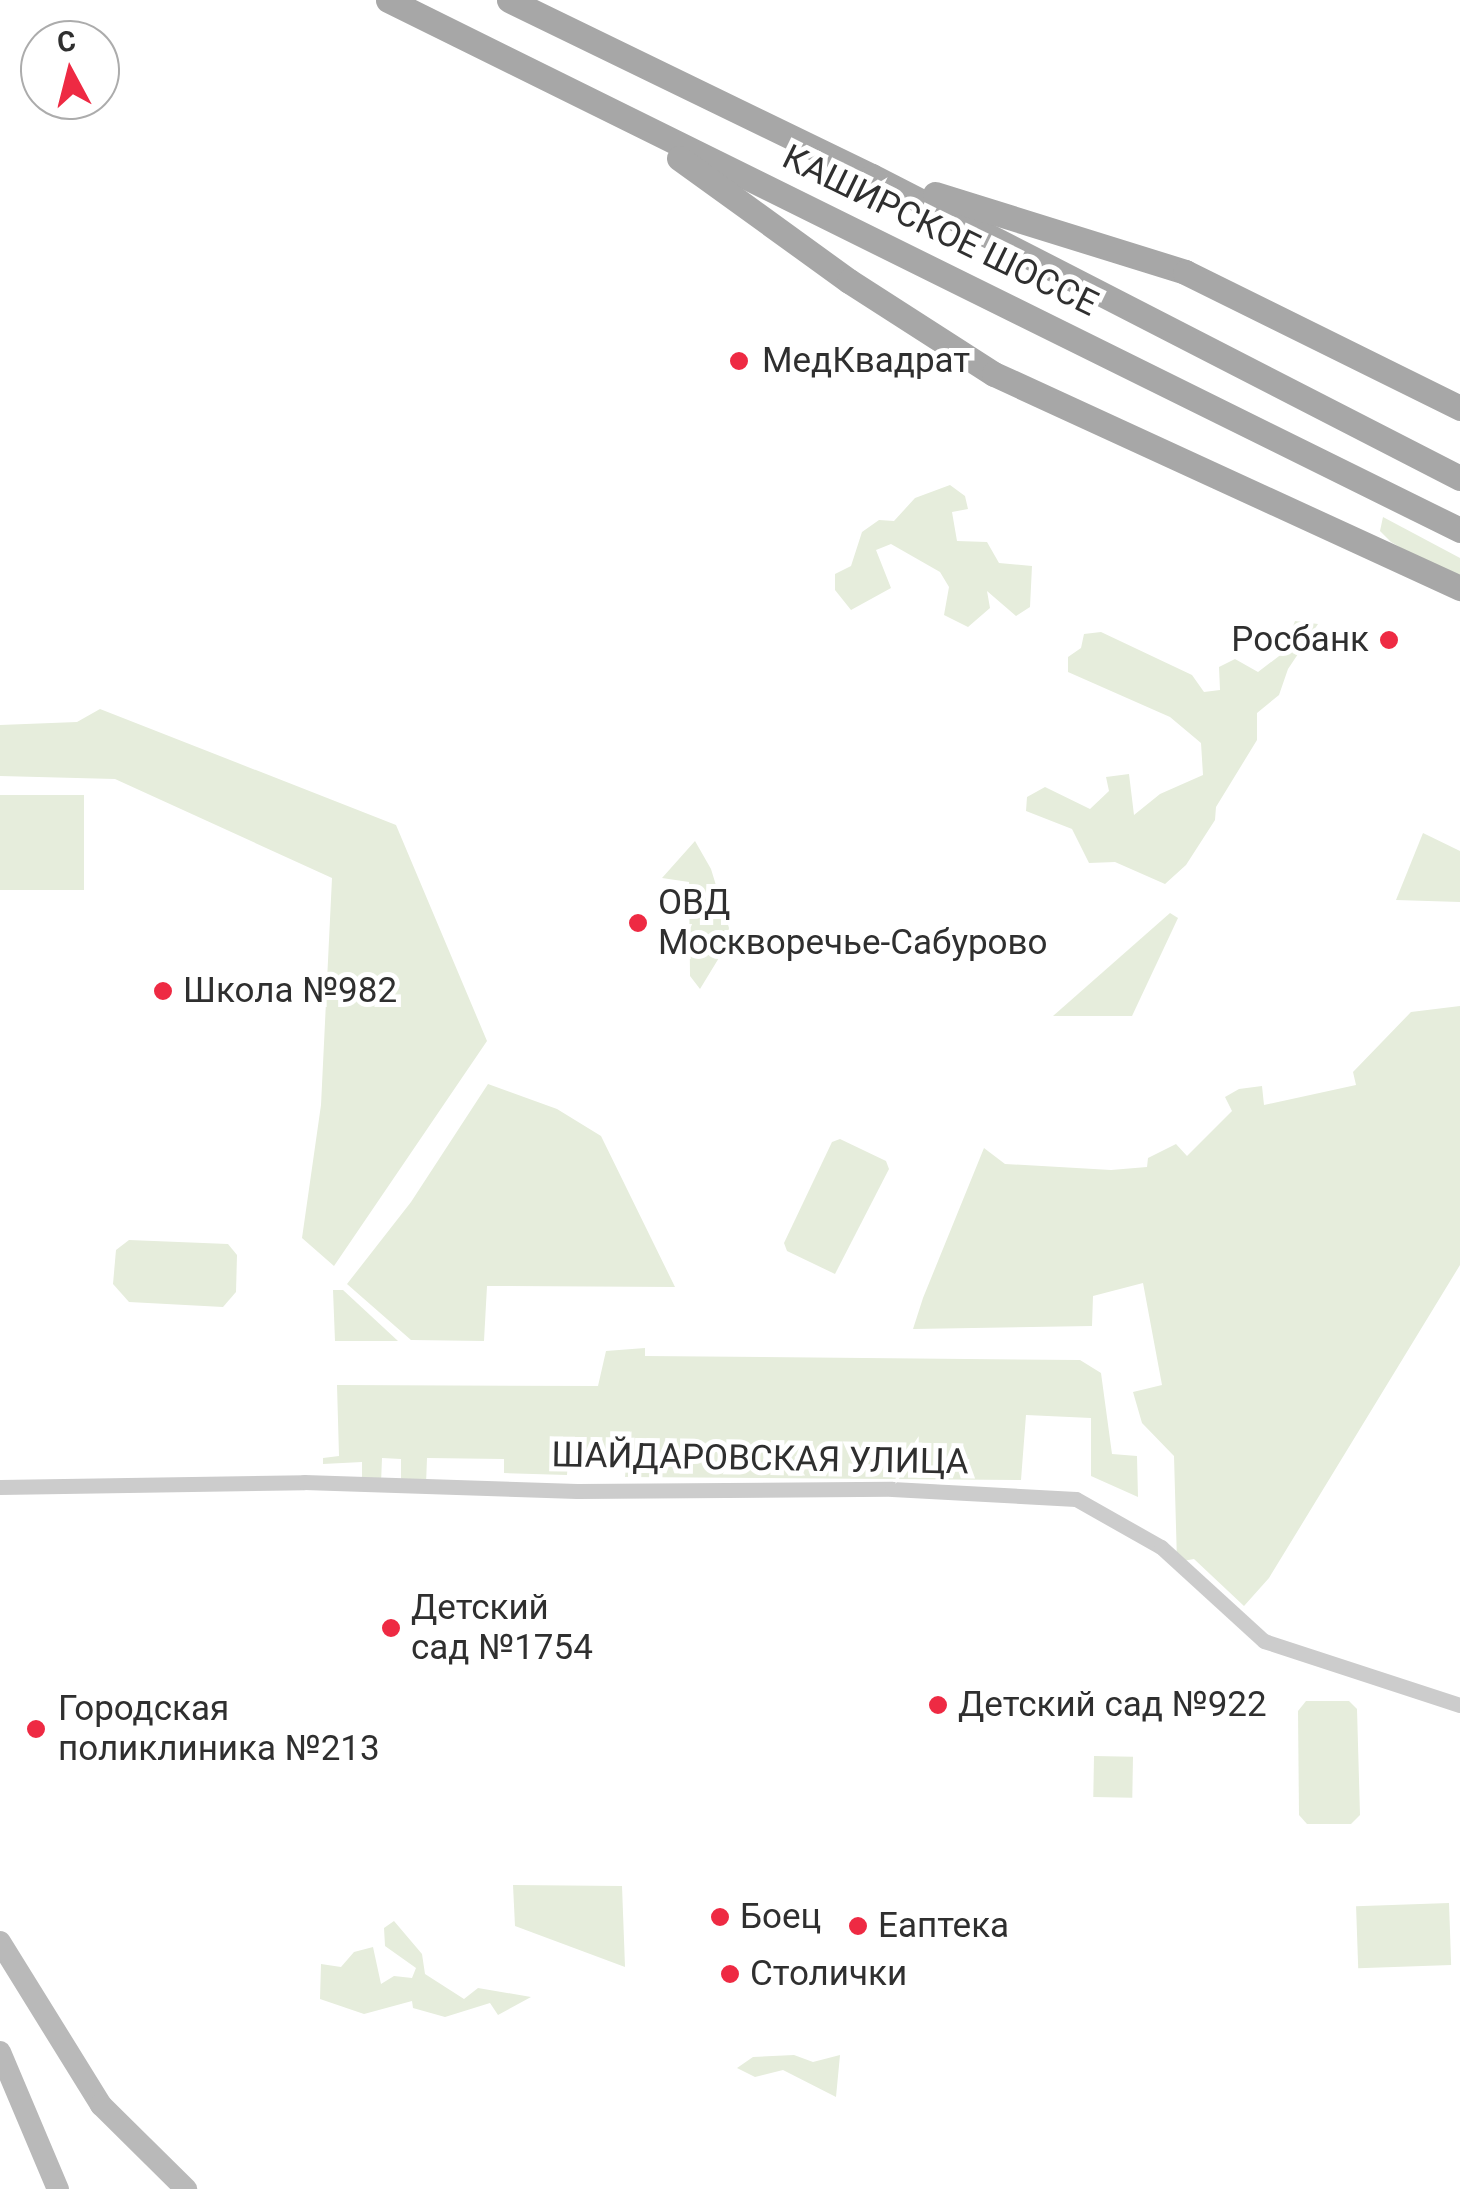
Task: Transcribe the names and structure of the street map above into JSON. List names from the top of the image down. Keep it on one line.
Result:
{"streets":{"main road":["КАШИРСКОЕ ШОССЕ"],"street":["ШАЙДАРОВСКАЯ УЛИЦА"]},"places":["МедКвадрат","Росбанк","ОВД Москворечье-Сабурово","Школа №982","Детский сад №1754","Детский сад №922","Городская поликлиника №213","Боец","Еаптека","Столички"],"north":"top"}
